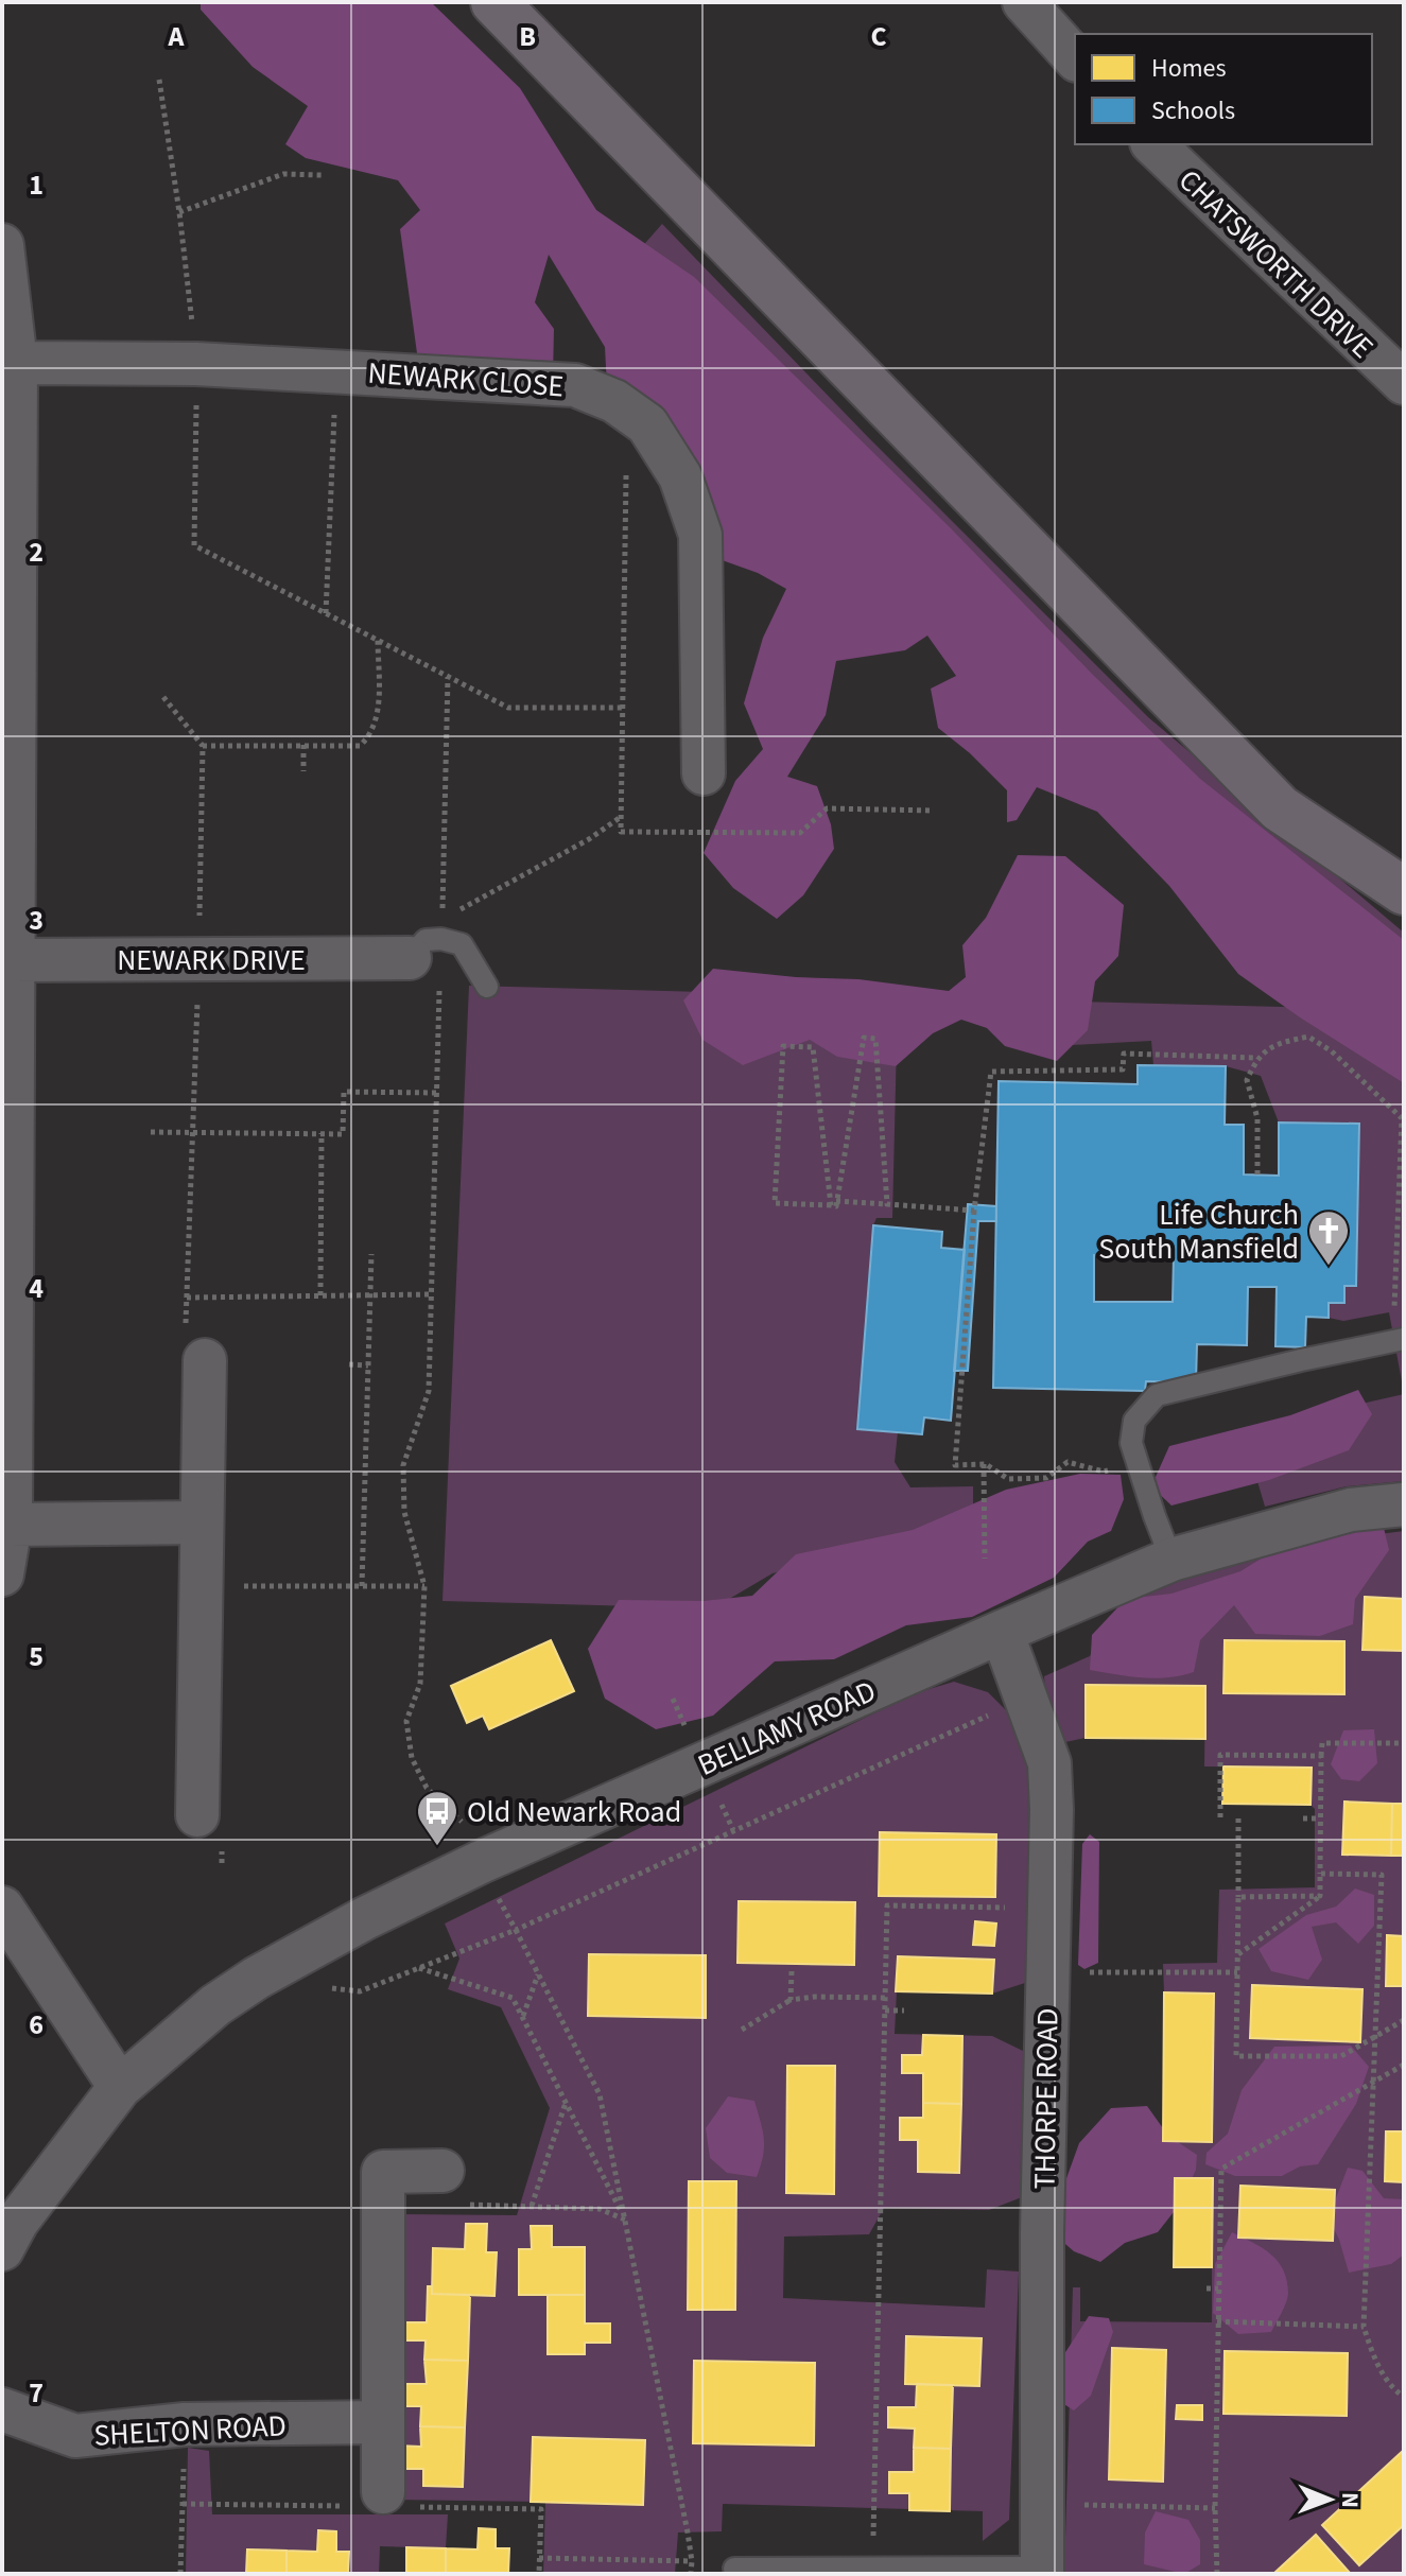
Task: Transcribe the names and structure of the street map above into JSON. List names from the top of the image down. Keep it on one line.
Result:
{"streets":{"street":["CHATSWORTH DRIVE","NEWARK CLOSE","NEWARK DRIVE","BELLAMY ROAD","THORPE ROAD","SHELTON ROAD"]},"crossings":[["BELLAMY ROAD","THORPE ROAD"]],"places":{"church":["Life Church South Mansfield"],"bus stop":["Old Newark Road"]},"legend":["Homes","Schools"],"north":"right","grid":{"columns":["A","B","C"],"rows":["1","2","3","4","5","6","7"]}}
